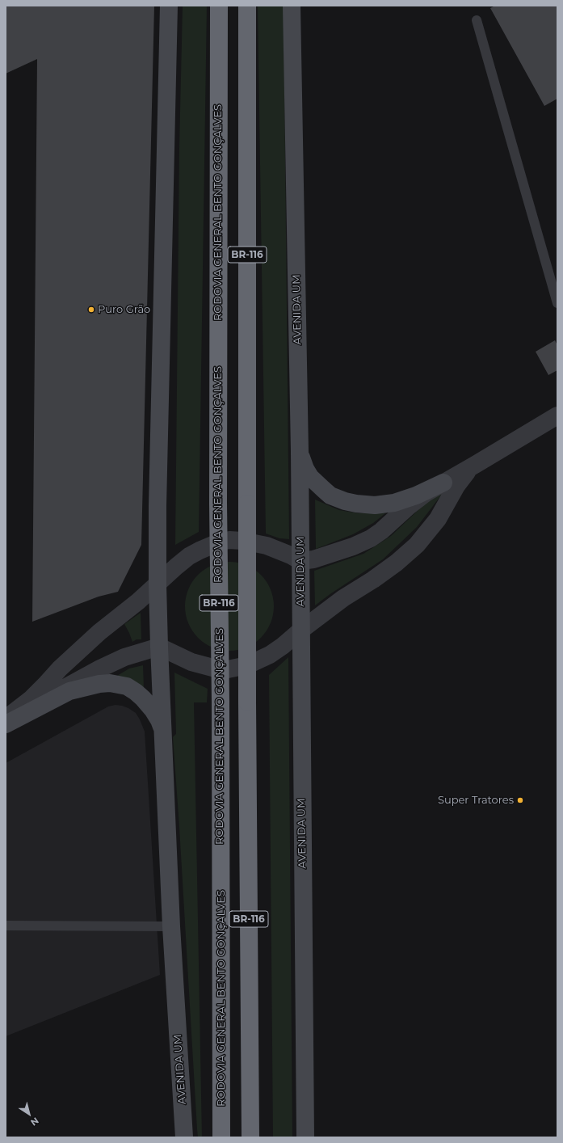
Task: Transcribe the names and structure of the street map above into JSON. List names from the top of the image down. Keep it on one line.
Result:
{"streets":{"highway":["RODOVIA GENERAL BENTO GONÇALVES","BR-116"],"main road":["AVENIDA UM"]},"places":["Puro Grão","Super Tratores"],"north":"bottom right"}
